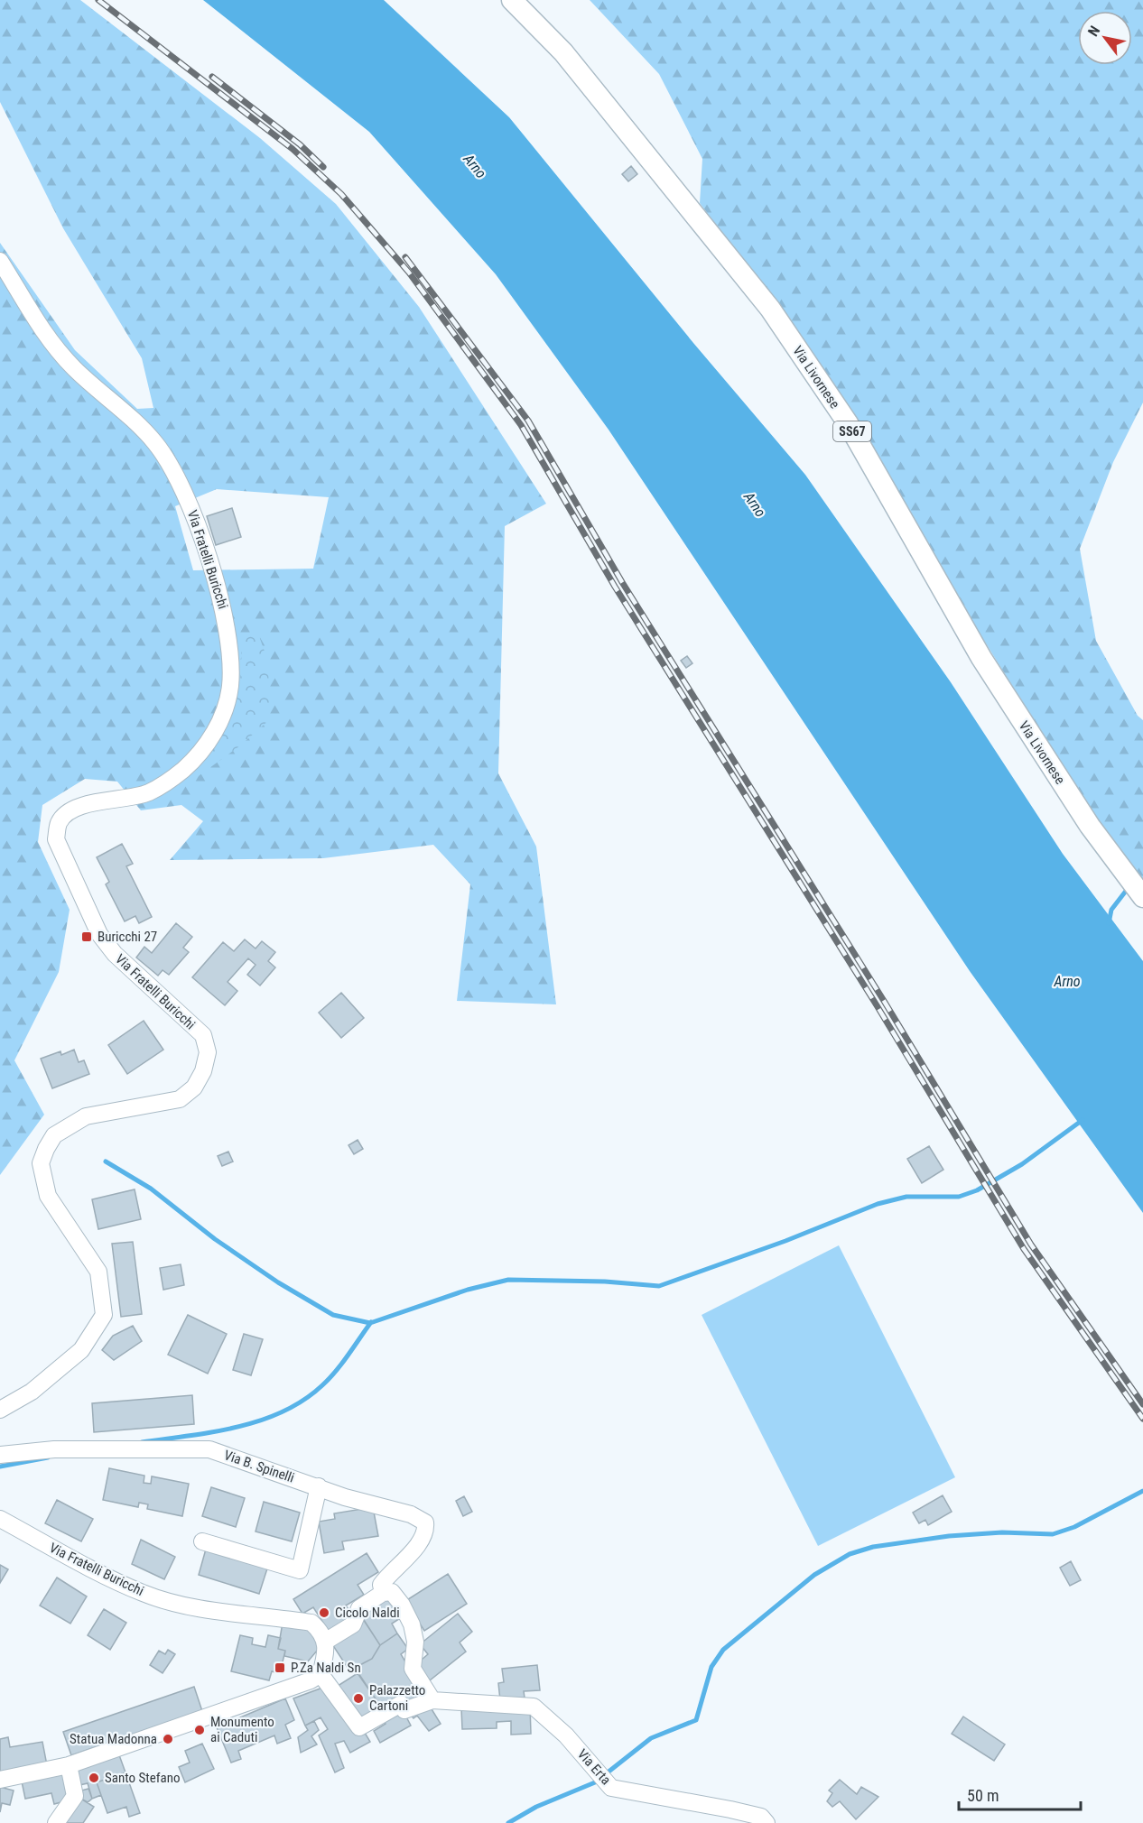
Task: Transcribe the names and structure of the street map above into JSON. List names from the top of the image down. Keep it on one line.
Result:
{"streets":{"main road":["Via Livornese","SS67"],"street":["Via Fratelli Buricchi","Via B. Spinelli","Via Erta"]},"water":["Arno"],"places":{"transit":["Buricchi 27","P.Za Naldi Sn"],"other":["Cicolo Naldi","Palazzetto Cartoni","Monumento ai Caduti","Statua Madonna","Santo Stefano"]},"scale_bar":"50 m","north":"top left"}
